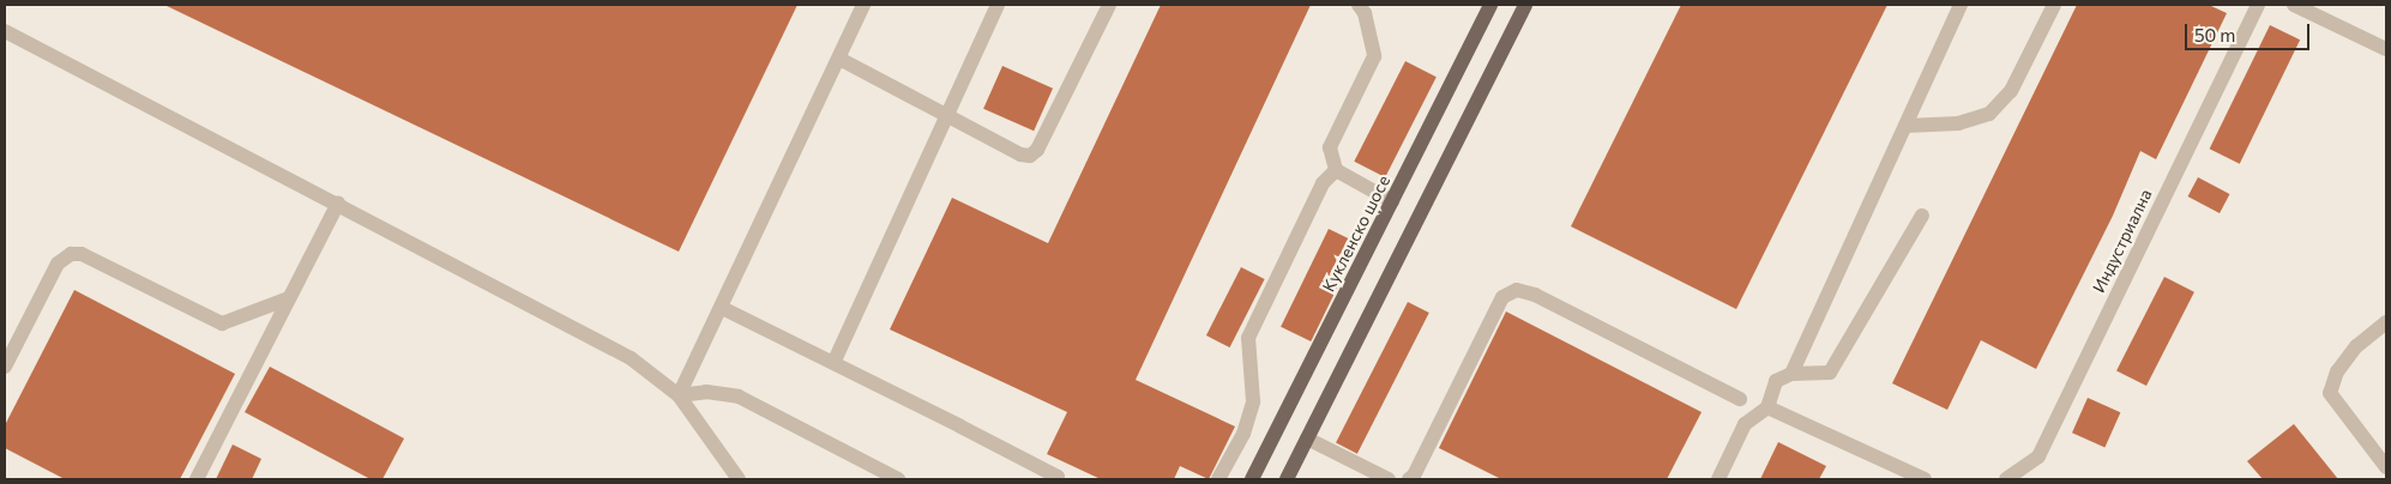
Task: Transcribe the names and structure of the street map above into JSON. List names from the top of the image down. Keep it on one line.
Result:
{"streets":{"main road":["Кукленско шосе"],"street":["Индустриална"]},"scale_bar":"50 m"}
